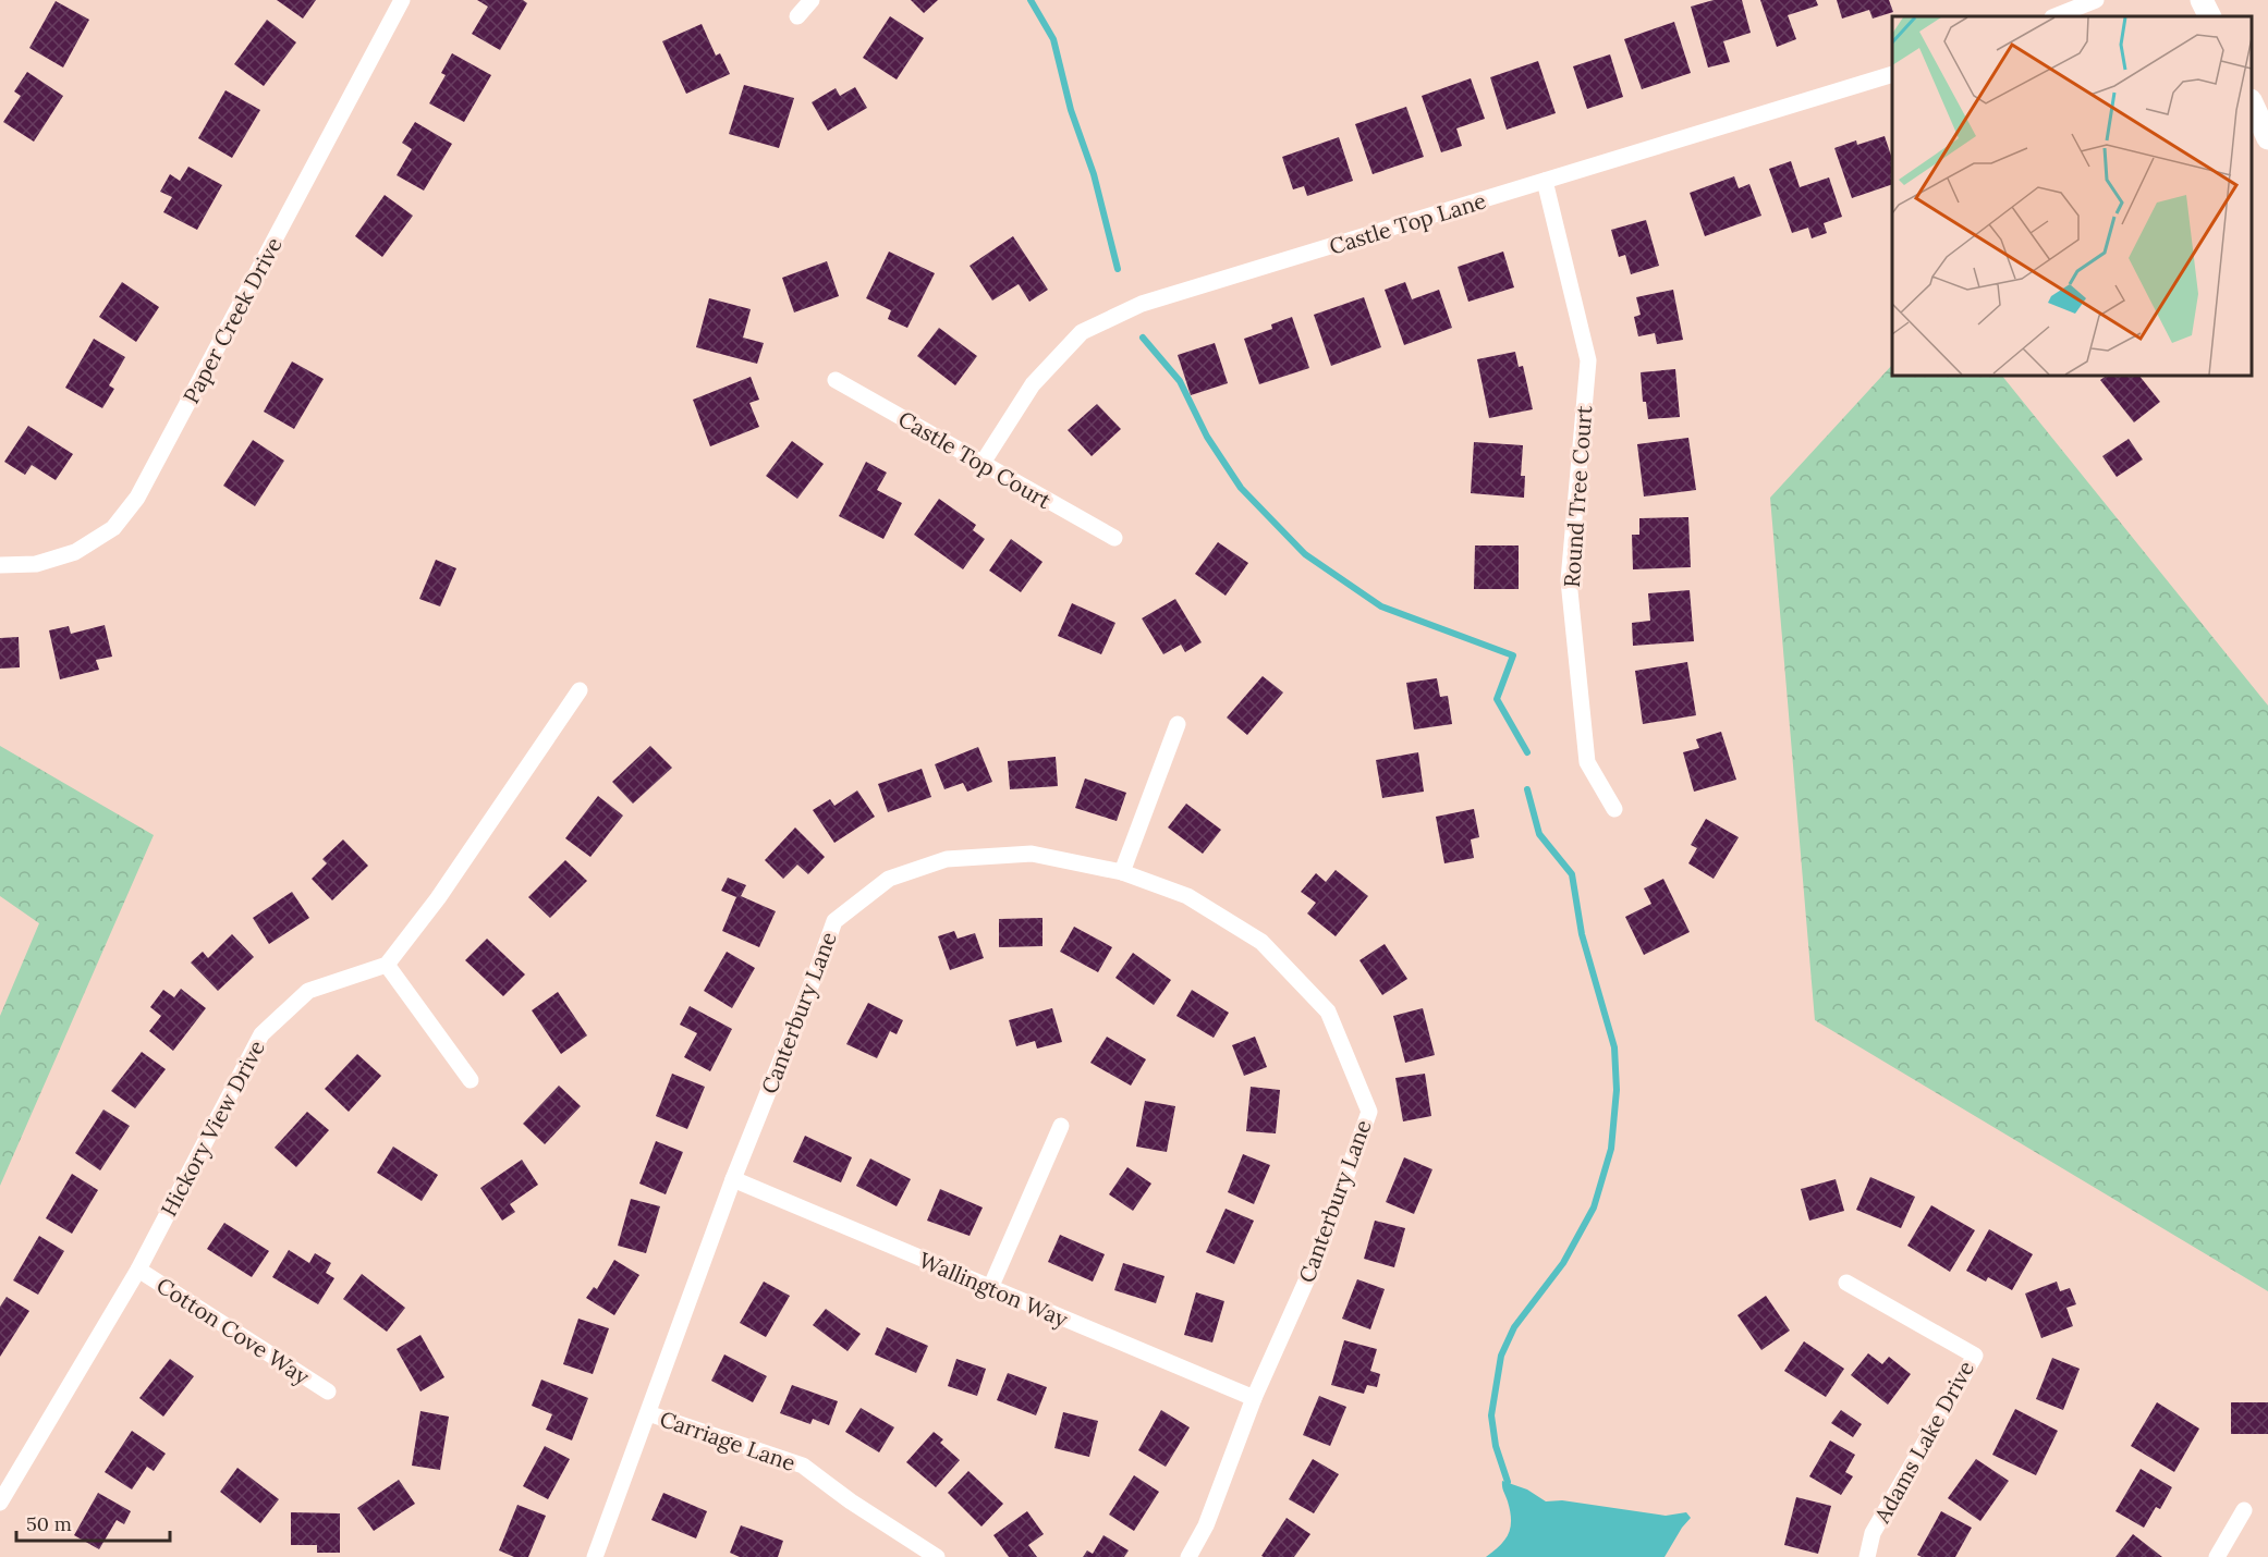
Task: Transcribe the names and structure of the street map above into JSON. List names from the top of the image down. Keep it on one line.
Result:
{"streets":{"street":["Castle Top Lane","Paper Creek Drive","Castle Top Court","Round Tree Court","Canterbury Lane","Hickory View Drive","Wallington Way","Cotton Cove Way","Carriage Lane","Adams Lake Drive"]},"crossings":[["Castle Top Lane","Castle Top Court"],["Castle Top Lane","Round Tree Court"],["Canterbury Lane","Wallington Way"],["Canterbury Lane","Carriage Lane"],["Hickory View Drive","Cotton Cove Way"]],"scale_bar":"50 m"}
